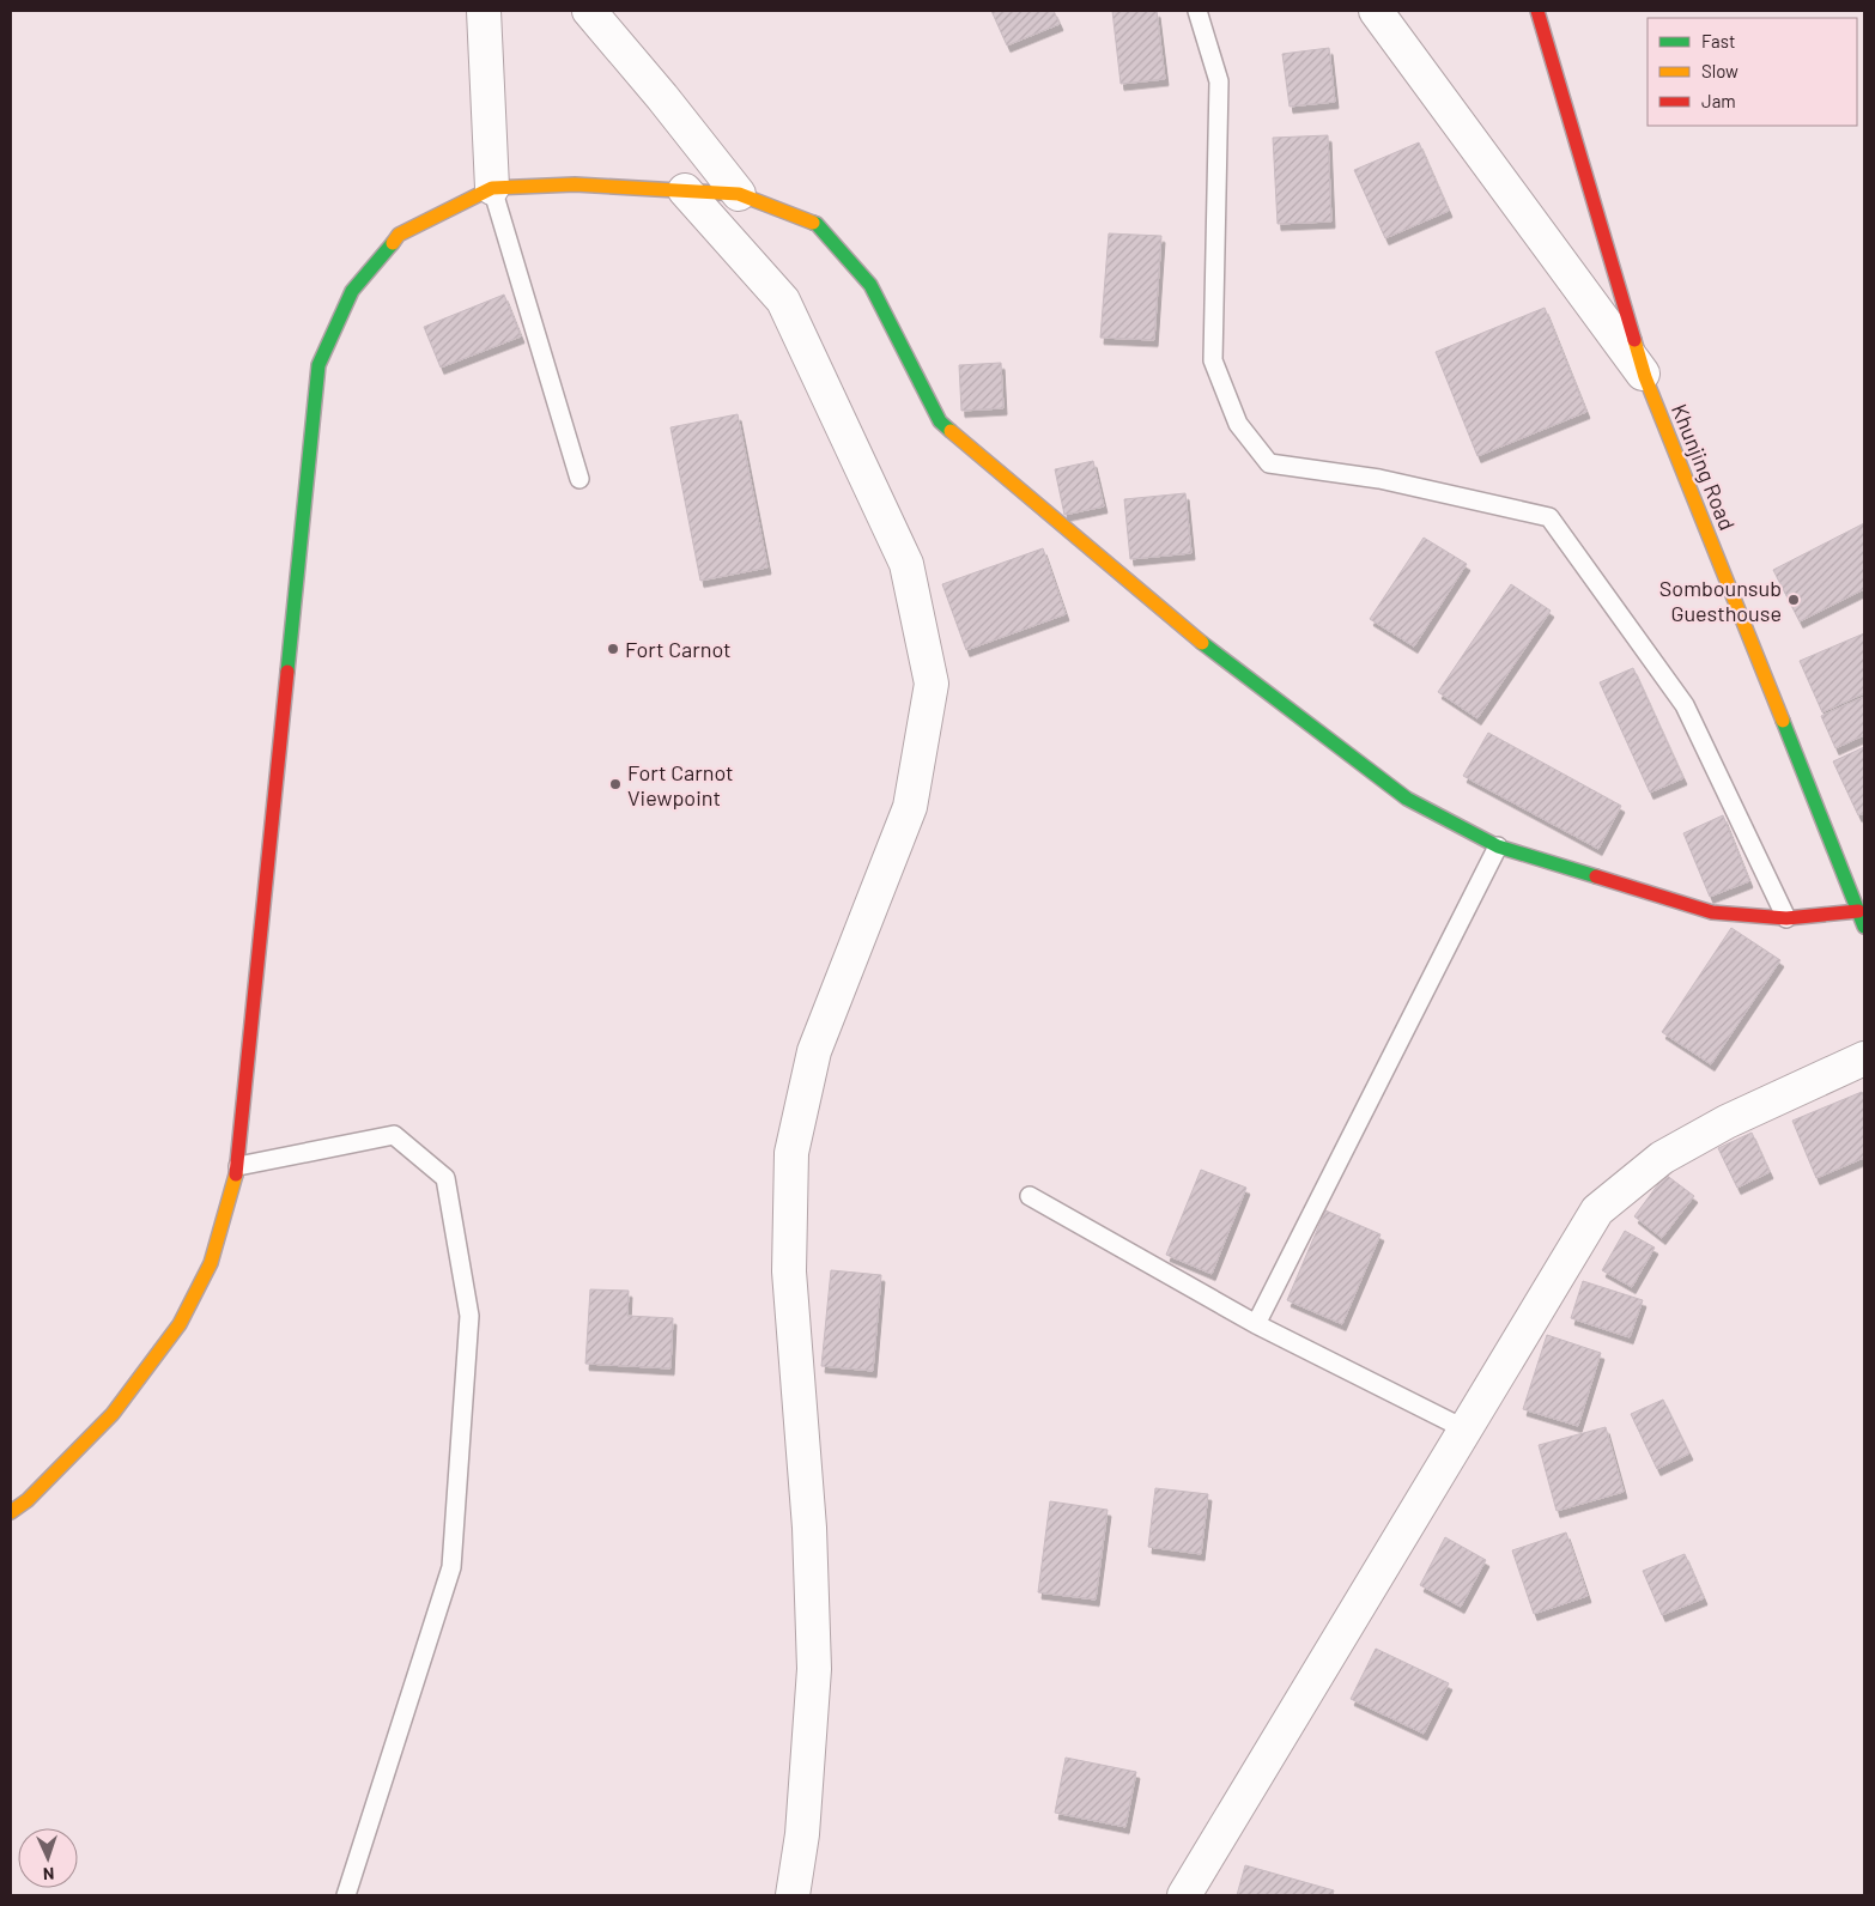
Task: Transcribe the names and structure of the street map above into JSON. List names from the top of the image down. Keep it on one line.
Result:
{"streets":{"street":["Khunjing Road"]},"places":["Sombounsub Guesthouse","Fort Carnot","Fort Carnot Viewpoint"],"legend":["Fast","Slow","Jam"],"north":"bottom"}
